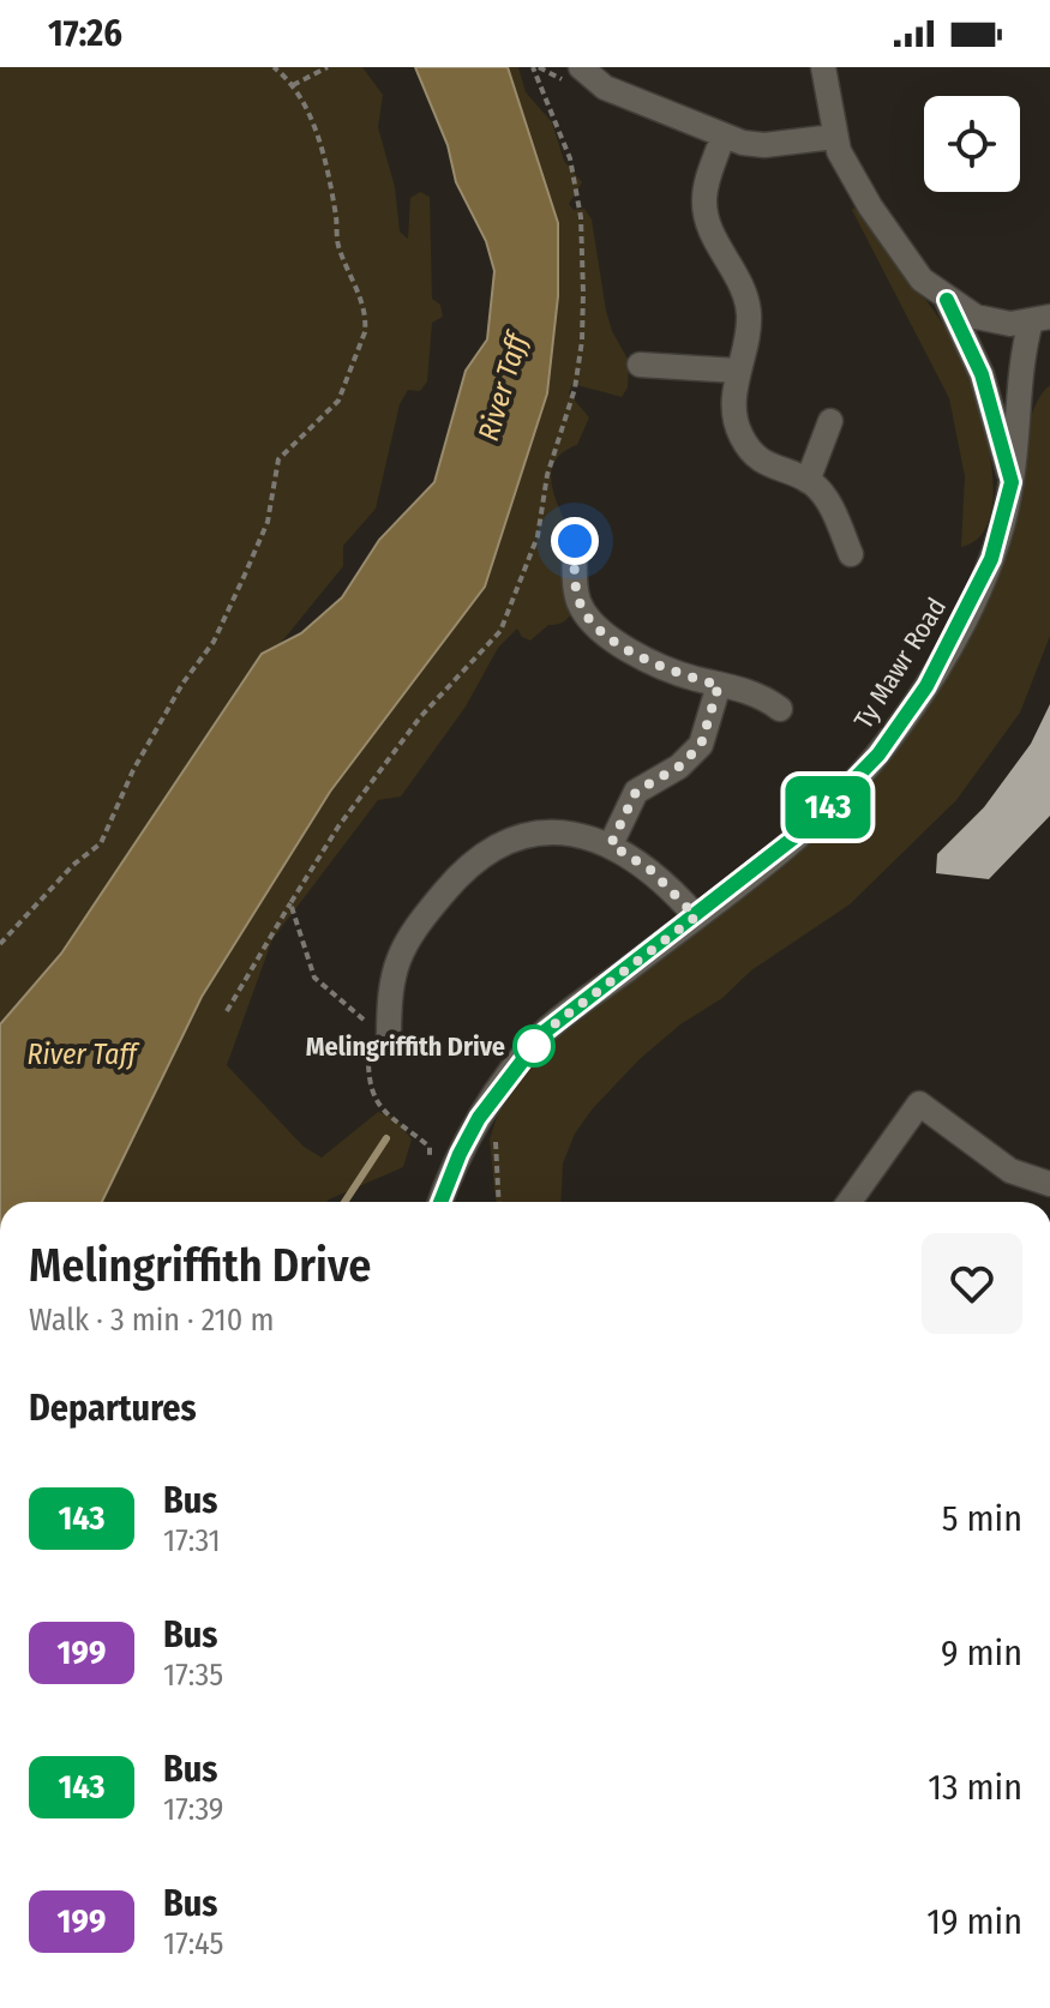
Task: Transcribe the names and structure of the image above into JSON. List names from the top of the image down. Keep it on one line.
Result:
{"streets":{"street":["Ty Mawr Road"]},"water":["River Taff"],"places":["Melingriffith Drive"],"lines":["bus line 143"],"page":{"status":"17:26","on_map":"143","heading":[["Melingriffith Drive","Walk · 3 min · 210 m"],"Departures"],"list":[{"mark":"143","name":"Bus","note":"17:31","value":"5 min"},{"mark":"199","name":"Bus","note":"17:35","value":"9 min"},{"mark":"143","name":"Bus","note":"17:39","value":"13 min"},{"mark":"199","name":"Bus","note":"17:45","value":"19 min"}]}}
